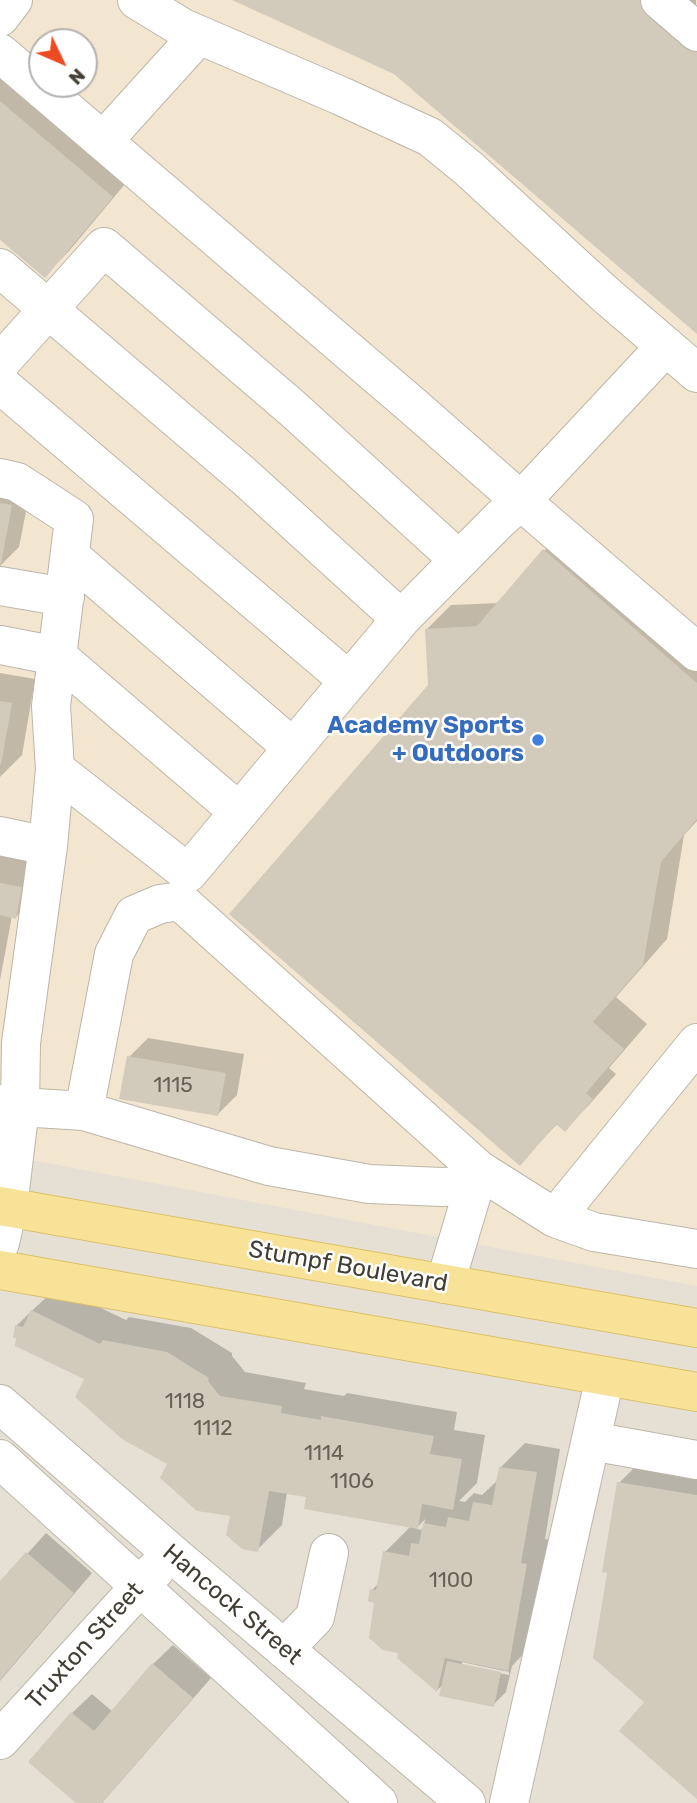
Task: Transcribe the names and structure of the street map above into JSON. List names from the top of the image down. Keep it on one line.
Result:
{"streets":{"main road":["Stumpf Boulevard"],"street":["Hancock Street","Truxton Street"]},"crossings":[["Hancock Street","Truxton Street"]],"places":["Academy Sports + Outdoors"],"house_numbers":["1115","1118","1112","1114","1106","1100"],"north":"bottom right"}
